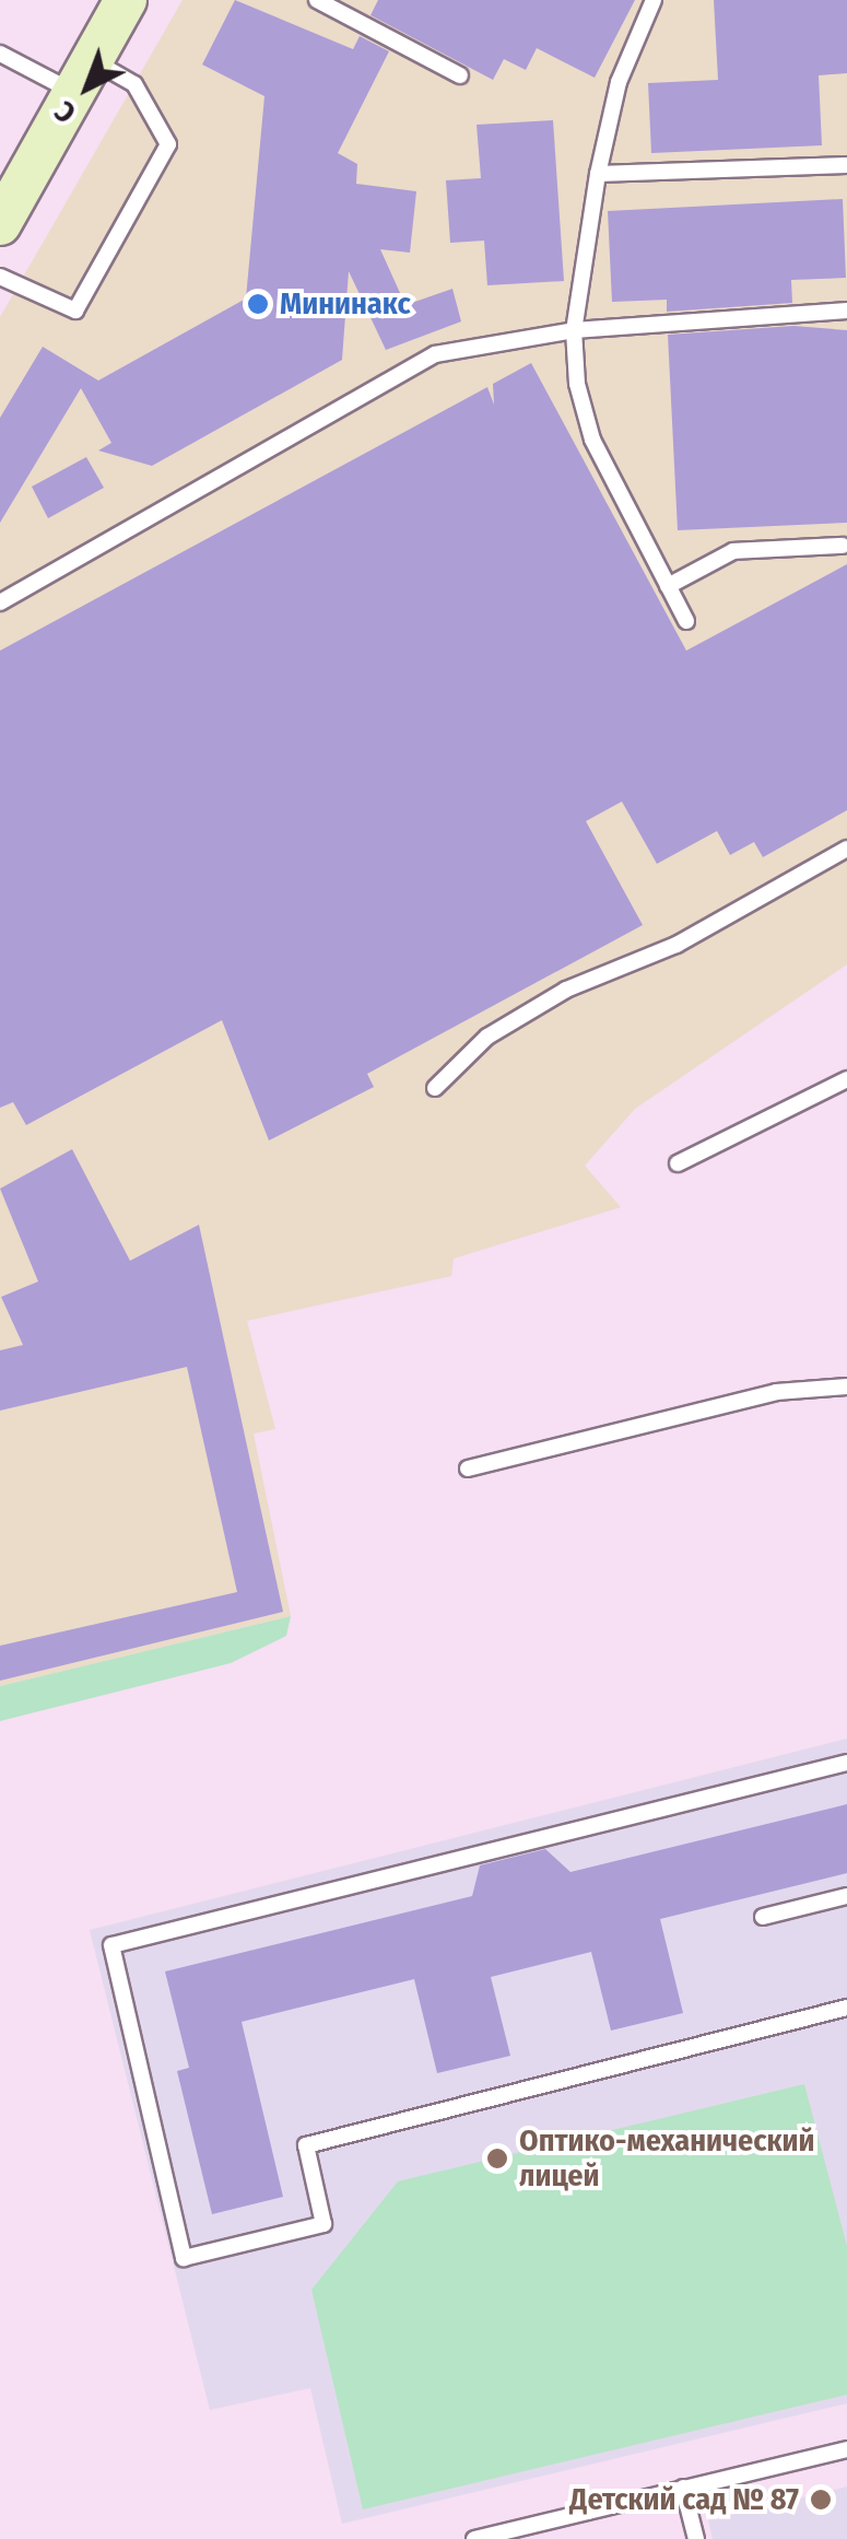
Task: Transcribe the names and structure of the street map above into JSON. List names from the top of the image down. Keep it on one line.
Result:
{"places":["Мининакс","Оптико-механический лицей","Детский сад № 87"],"north":"bottom left"}
